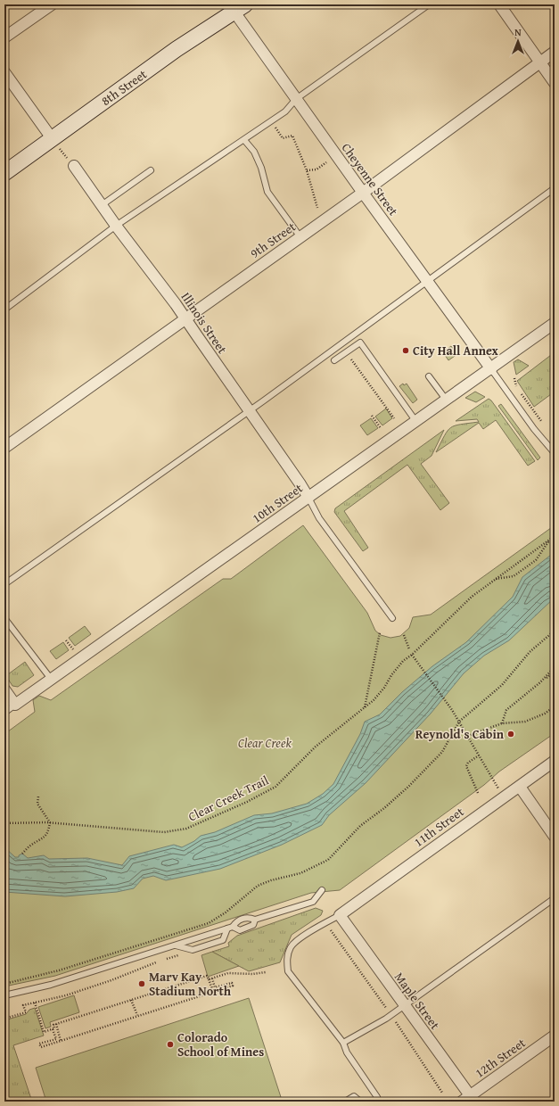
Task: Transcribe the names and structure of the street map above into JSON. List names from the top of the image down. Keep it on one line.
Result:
{"streets":{"street":["8th Street","Cheyenne Street","9th Street","Illinois Street","10th Street","11th Street","Maple Street","12th Street"],"path":["Clear Creek Trail"]},"crossings":[["8th Street","Cheyenne Street"],["Cheyenne Street","9th Street"],["Cheyenne Street","10th Street"],["9th Street","Illinois Street"],["Illinois Street","10th Street"],["11th Street","Maple Street"],["Maple Street","12th Street"]],"parks":["Clear Creek"],"places":["City Hall Annex","Reynold's Cabin","Marv Kay Stadium North","Colorado School of Mines"],"north":"top"}
